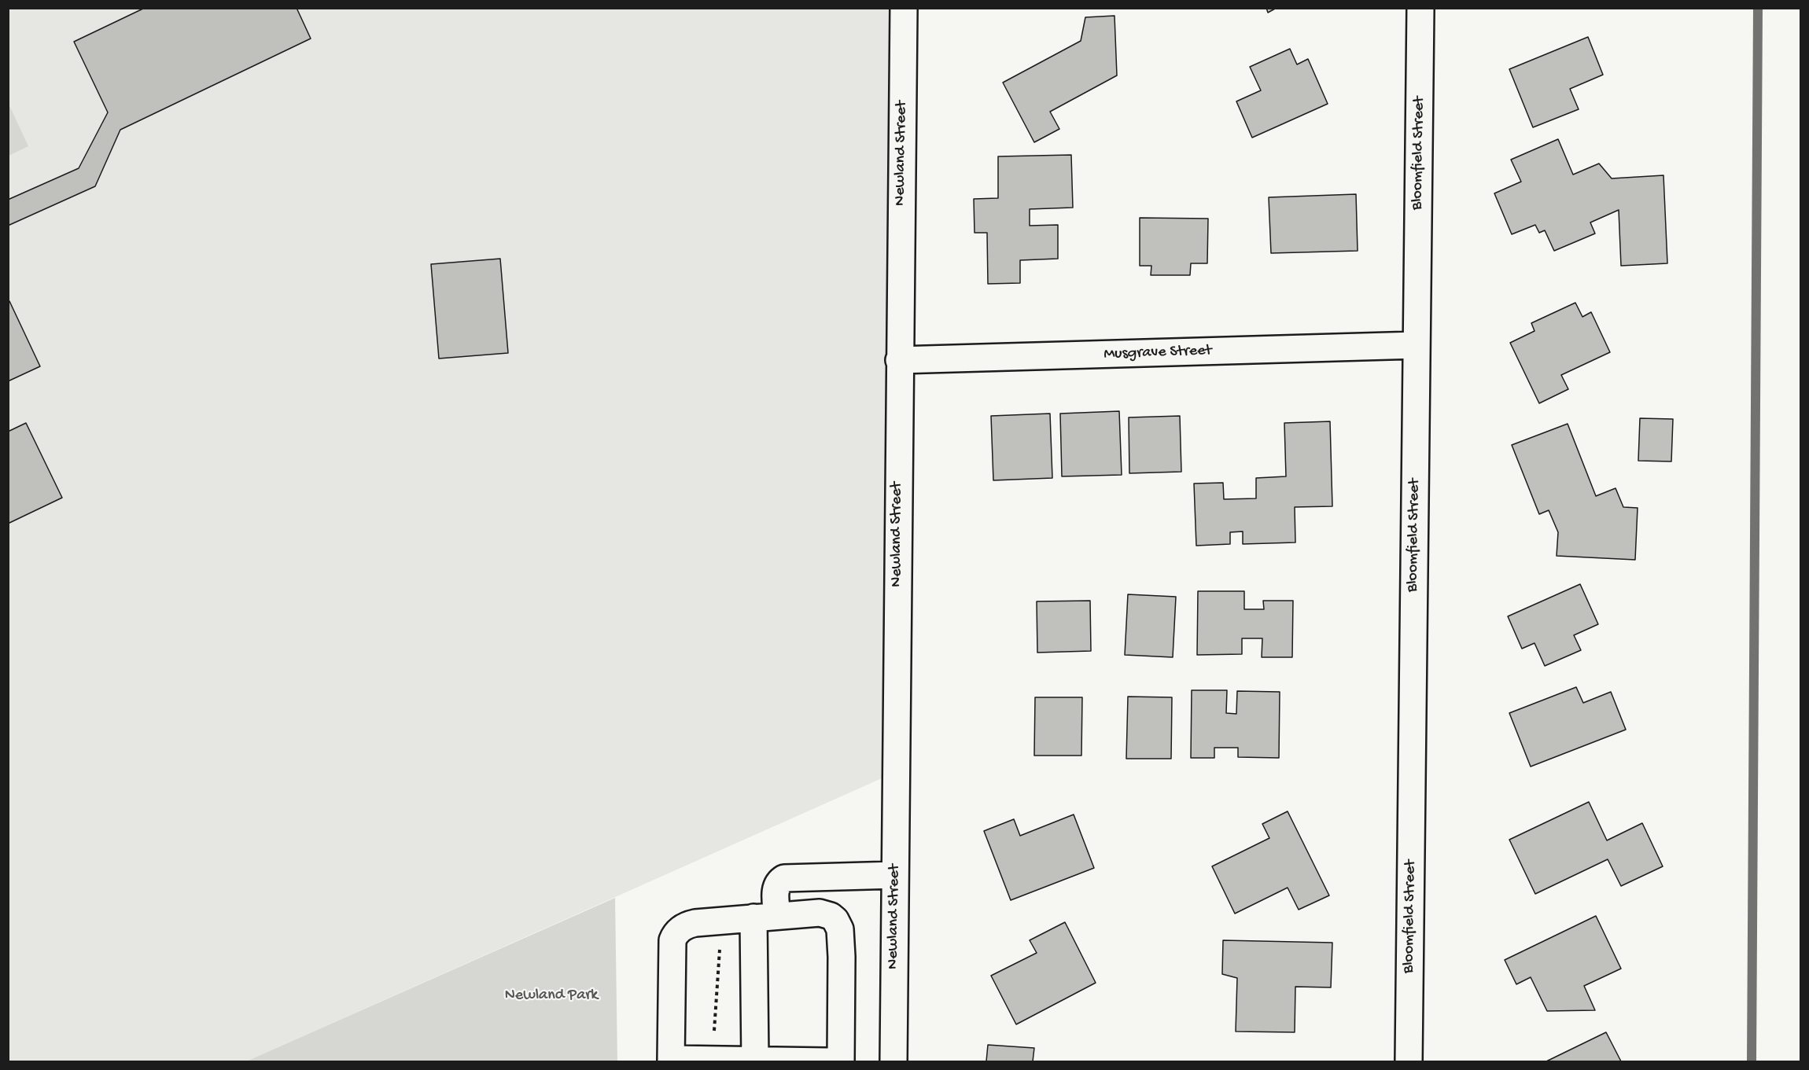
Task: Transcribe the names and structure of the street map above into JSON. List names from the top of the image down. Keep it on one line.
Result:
{"streets":{"street":["Newland Street","Bloomfield Street","Musgrave Street"]},"crossings":[["Newland Street","Musgrave Street"],["Bloomfield Street","Musgrave Street"]],"parks":["Newland Park"]}
